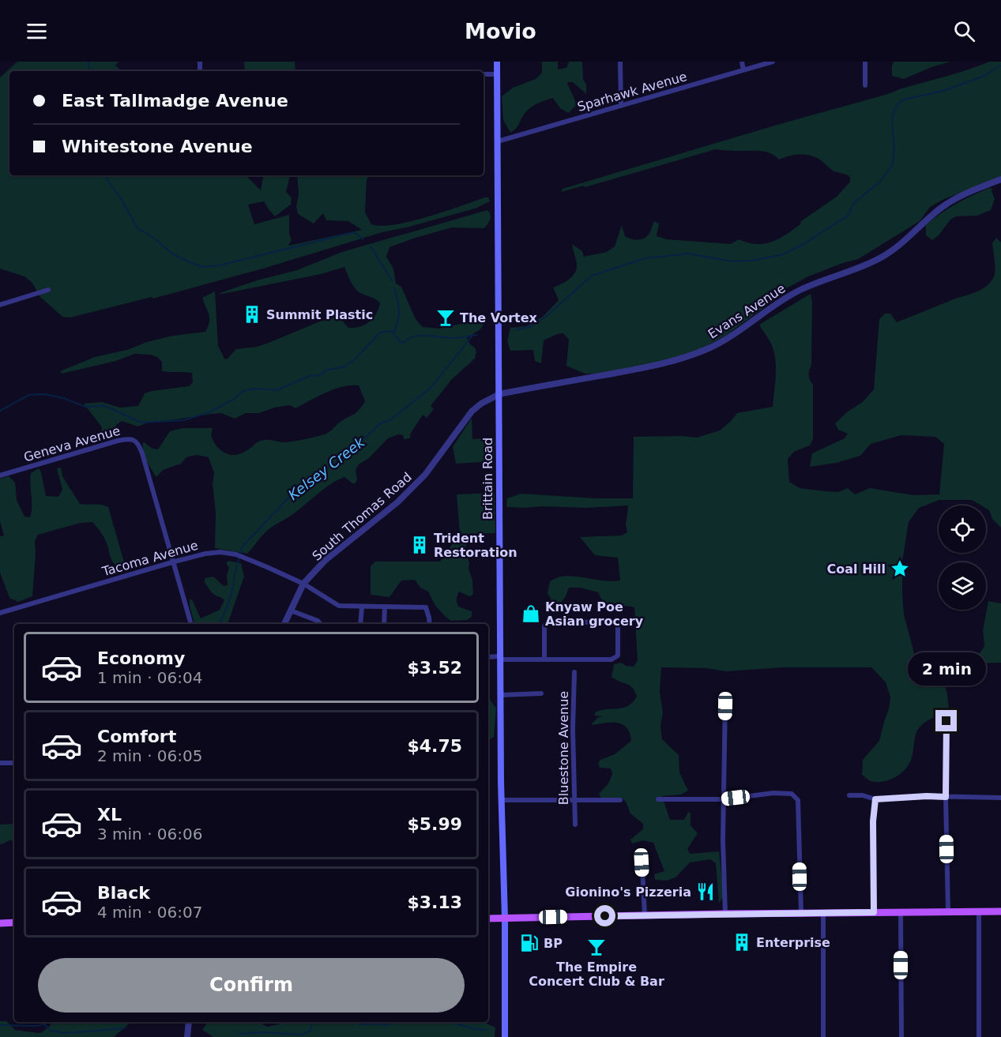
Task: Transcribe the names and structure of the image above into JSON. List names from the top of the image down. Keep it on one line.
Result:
{"streets":{"main road":["Brittain Road"],"street":["Sparhawk Avenue","Evans Avenue","Geneva Avenue","South Thomas Road","Tacoma Avenue","Bluestone Avenue"]},"crossings":[["Sparhawk Avenue","Brittain Road"],["Evans Avenue","Brittain Road"],["Evans Avenue","South Thomas Road"],["Geneva Avenue","Tacoma Avenue"],["South Thomas Road","Tacoma Avenue"]],"water":["Kelsey Creek"],"places":{"building":["Summit Plastic","Trident Restoration","Enterprise"],"bar":["The Vortex","The Empire Concert Club & Bar"],"place":["Coal Hill"],"shop":["Knyaw Poe Asian grocery"],"restaurant":["Gionino's Pizzeria"],"fuel station":["BP"]},"page":{"header":"Movio","banner":["East Tallmadge Avenue","Whitestone Avenue"],"list":[{"name":"Economy","note":"1 min · 06:04","value":"$3.52"},{"name":"Comfort","note":"2 min · 06:05","value":"$4.75"},{"name":"XL","note":"3 min · 06:06","value":"$5.99"},{"name":"Black","note":"4 min · 06:07","value":"$3.13"}],"bubble":"2 min","buttons":"Confirm"}}
